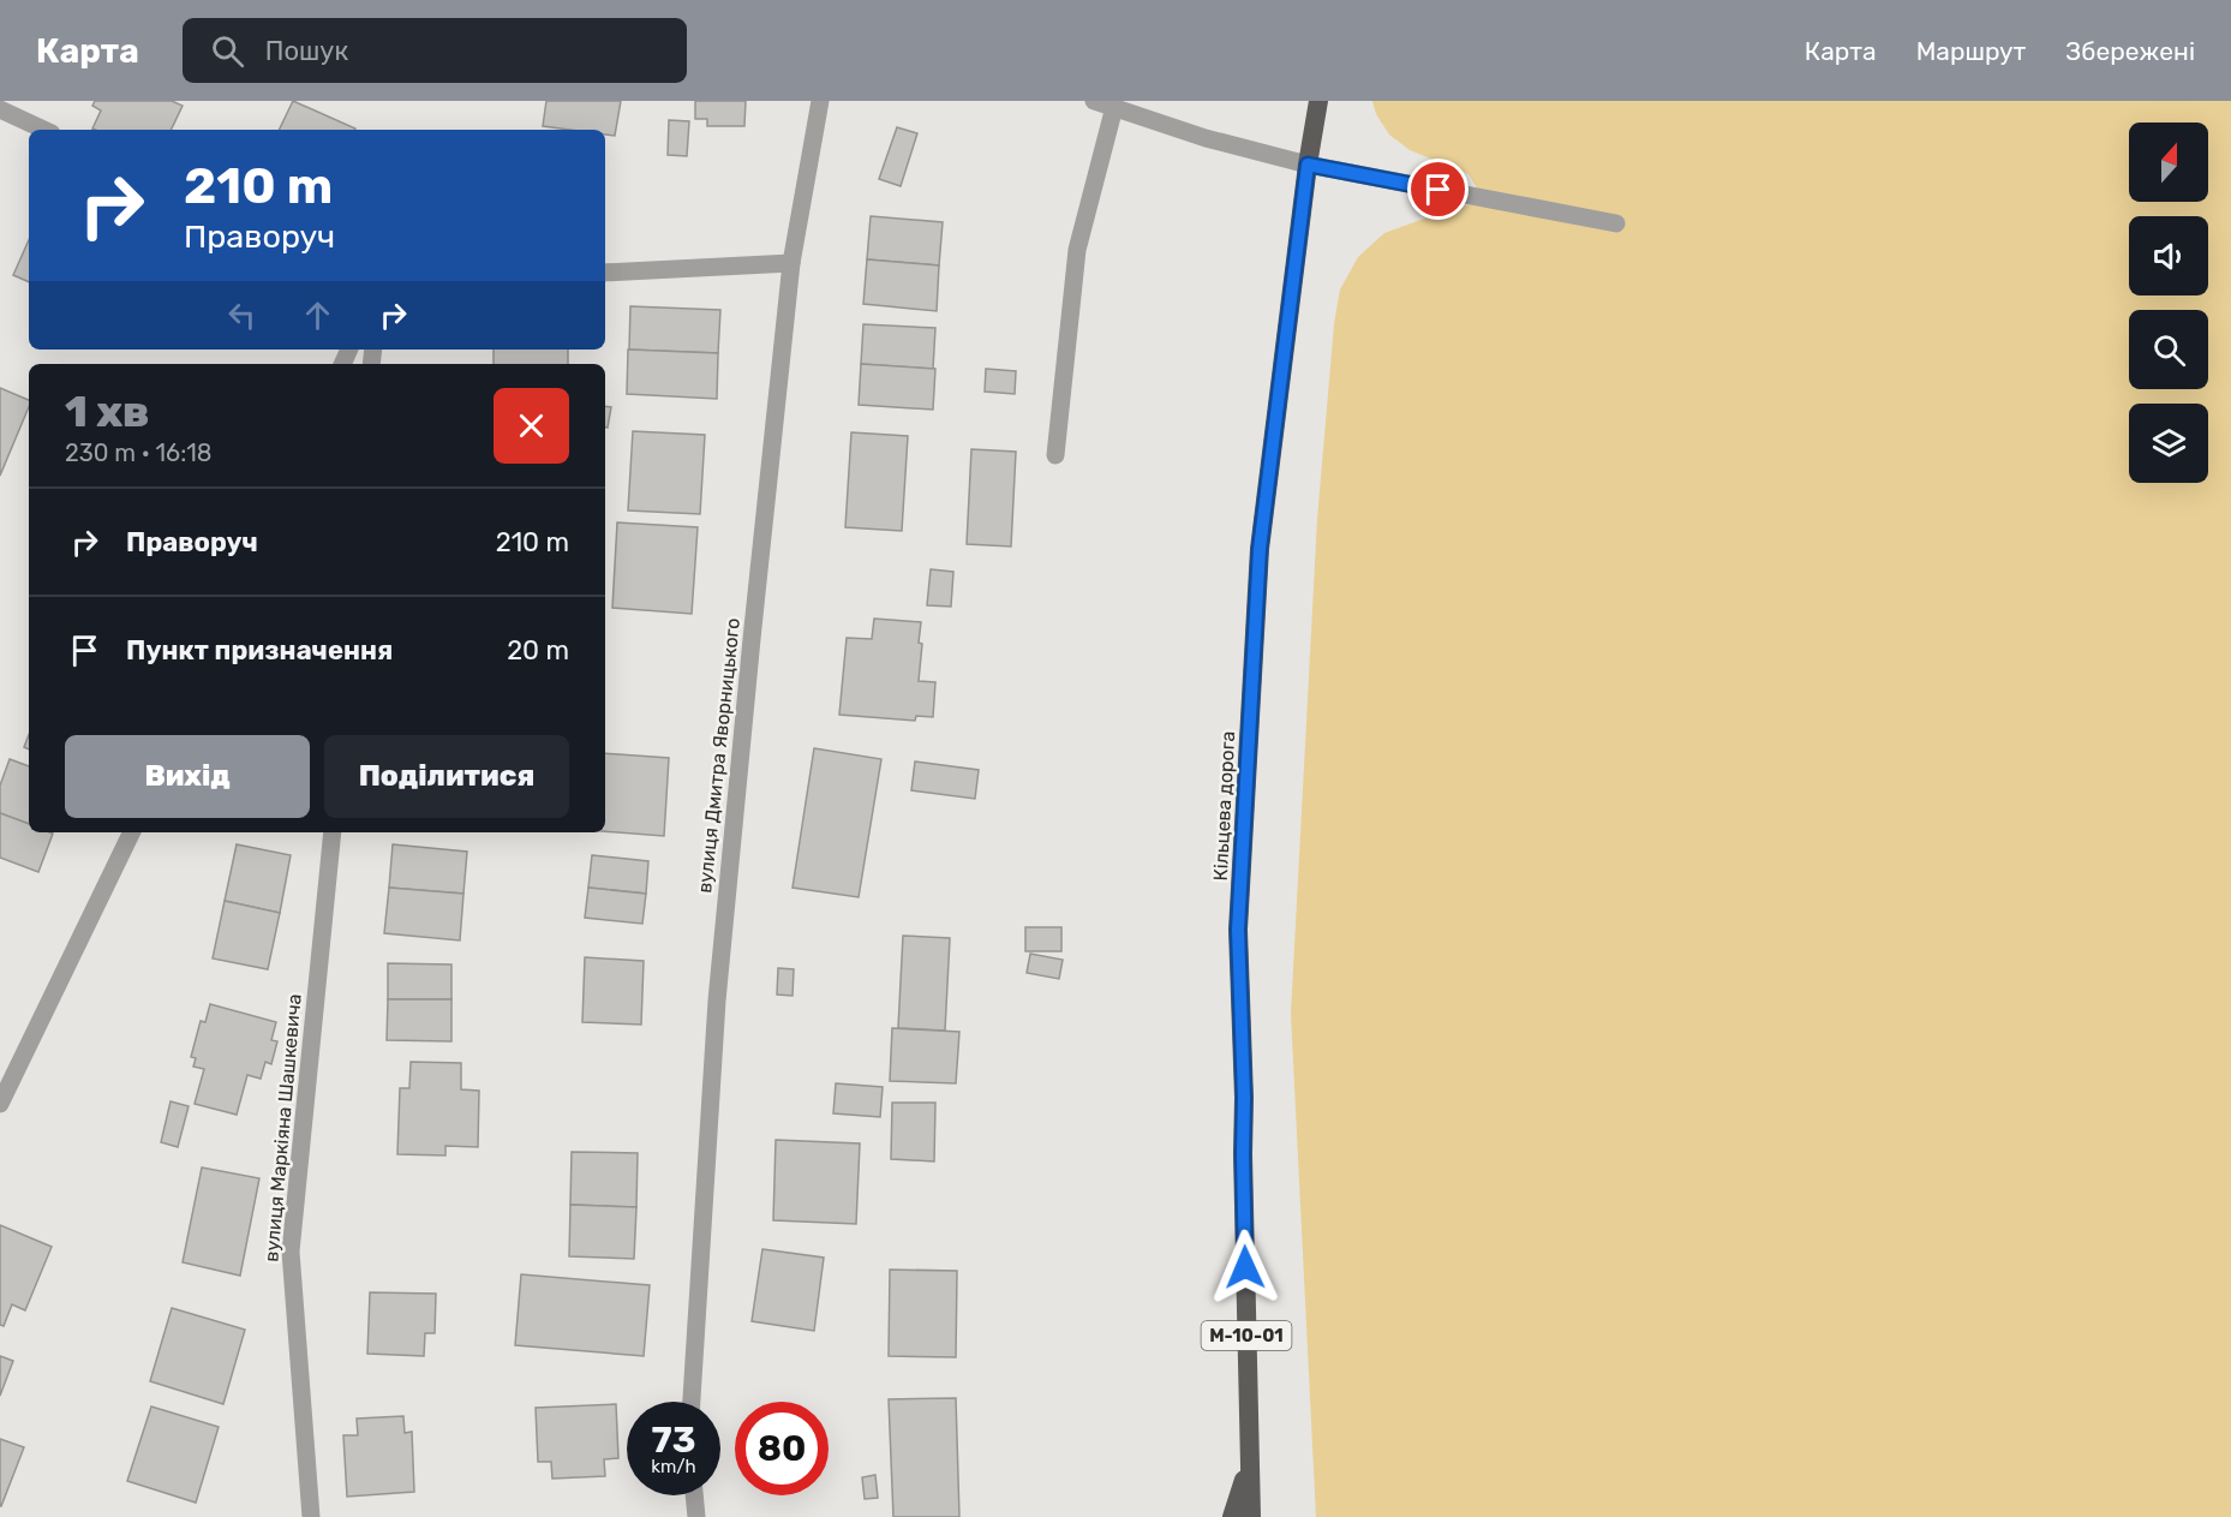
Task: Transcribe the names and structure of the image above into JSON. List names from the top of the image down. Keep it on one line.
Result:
{"streets":{"highway":["Кільцева дорога","М-10-01"],"street":["вулиця Дмитра Яворницького","вулиця Маркіяна Шашкевича"]},"north":"top","page":{"header":"Карта","search":"Пошук","nav":["Карта","Маршрут","Збережені"],"turn":["210 m","Праворуч"],"heading":["1 хв","230 m · 16:18"],"list":[{"name":"Праворуч","value":"210 m"},{"name":"Пункт призначення","value":"20 m"}],"buttons":["Вихід","Поділитися"],"speed":"73 km/h","limit":"80"}}
